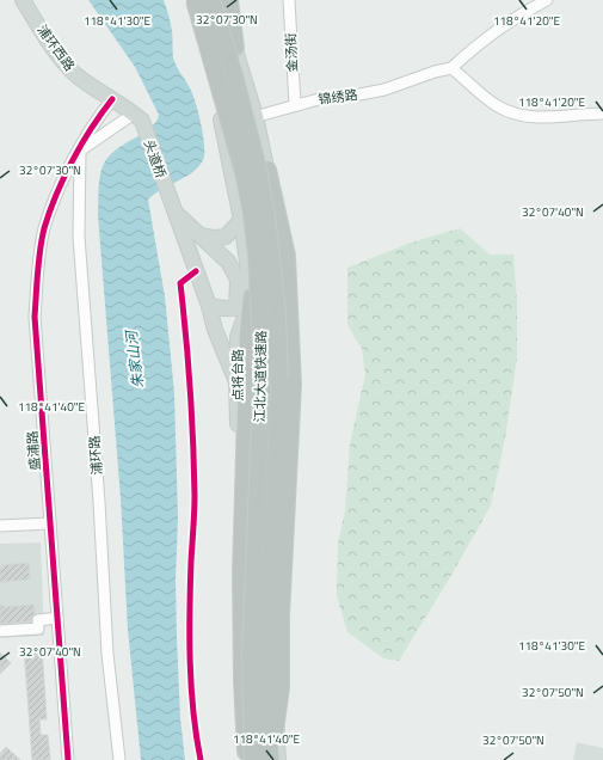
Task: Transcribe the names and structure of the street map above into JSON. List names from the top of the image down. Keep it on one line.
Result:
{"streets":{"highway":["江北大道快速路"],"main road":["浦环西路","头道桥","点将台路"],"street":["金汤街","锦绣路","盛浦路","浦环路"]},"crossings":[["浦环西路","头道桥"],["浦环西路","盛浦路"],["金汤街","锦绣路"],["锦绣路","点将台路"],["头道桥","点将台路"],["盛浦路","浦环路"]],"water":["朱家山河"],"coordinates":["32°07'30\"N","118°41'30\"E","118°41'20\"E","32°07'40\"N","118°41'40\"E","32°07'50\"N"]}
